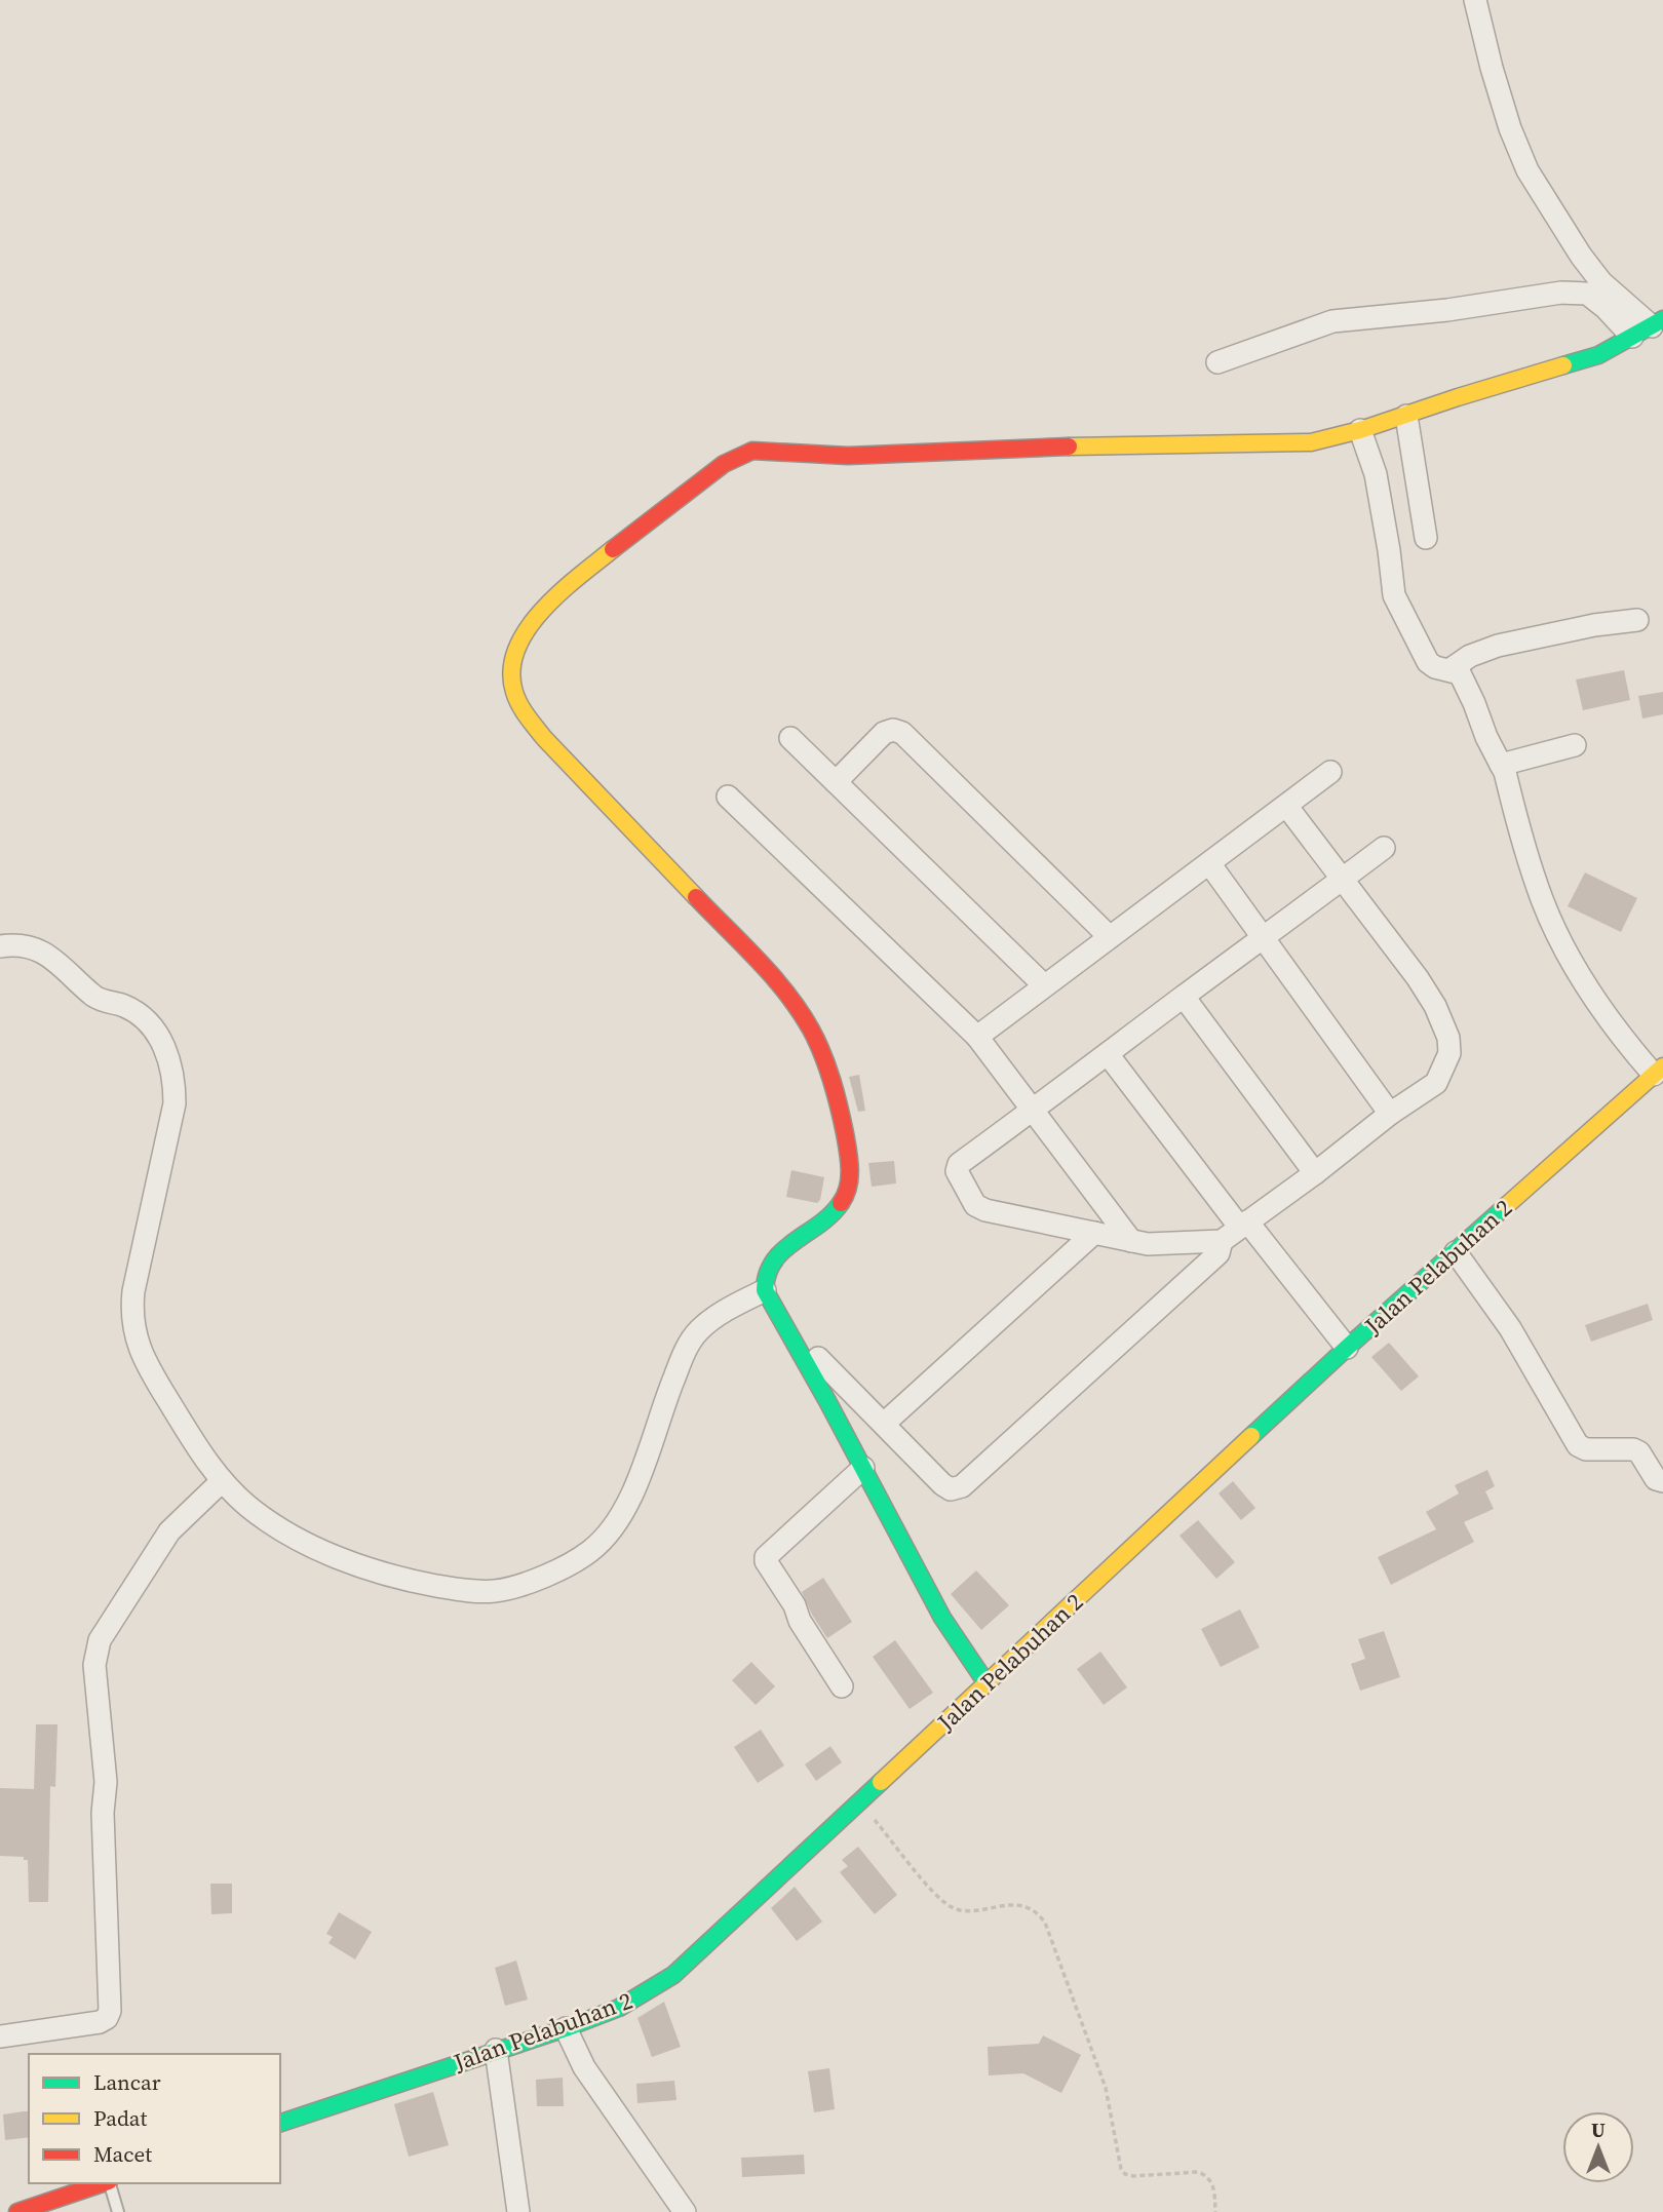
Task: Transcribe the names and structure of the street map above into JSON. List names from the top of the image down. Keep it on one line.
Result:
{"streets":{"street":["Jalan Pelabuhan 2"]},"legend":["Lancar","Padat","Macet"],"north":"top"}
